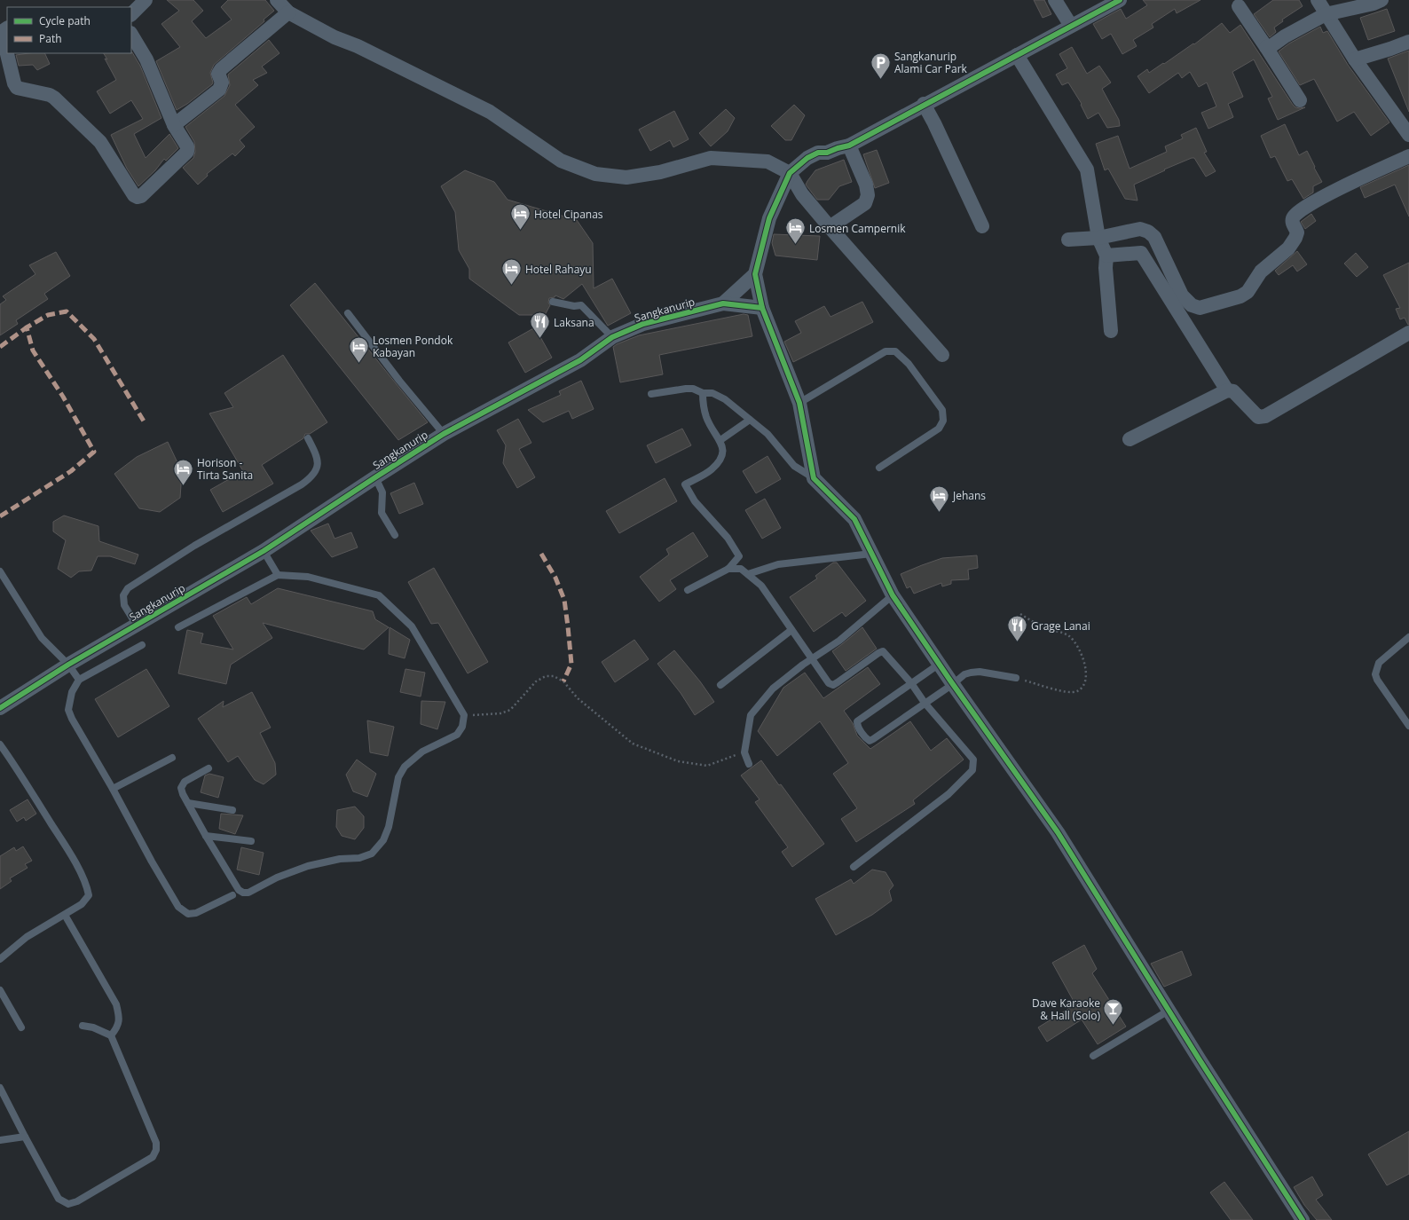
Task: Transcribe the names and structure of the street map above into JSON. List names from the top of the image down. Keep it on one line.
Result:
{"streets":{"street":["Sangkanurip"]},"places":{"parking":["Sangkanurip Alami Car Park"],"hotel":["Hotel Cipanas","Losmen Campernik","Hotel Rahayu","Losmen Pondok Kabayan","Horison - Tirta Sanita","Jehans"],"restaurant":["Laksana","Grage Lanai"],"bar":["Dave Karaoke & Hall (Solo)"]},"legend":["Cycle path","Path"]}
